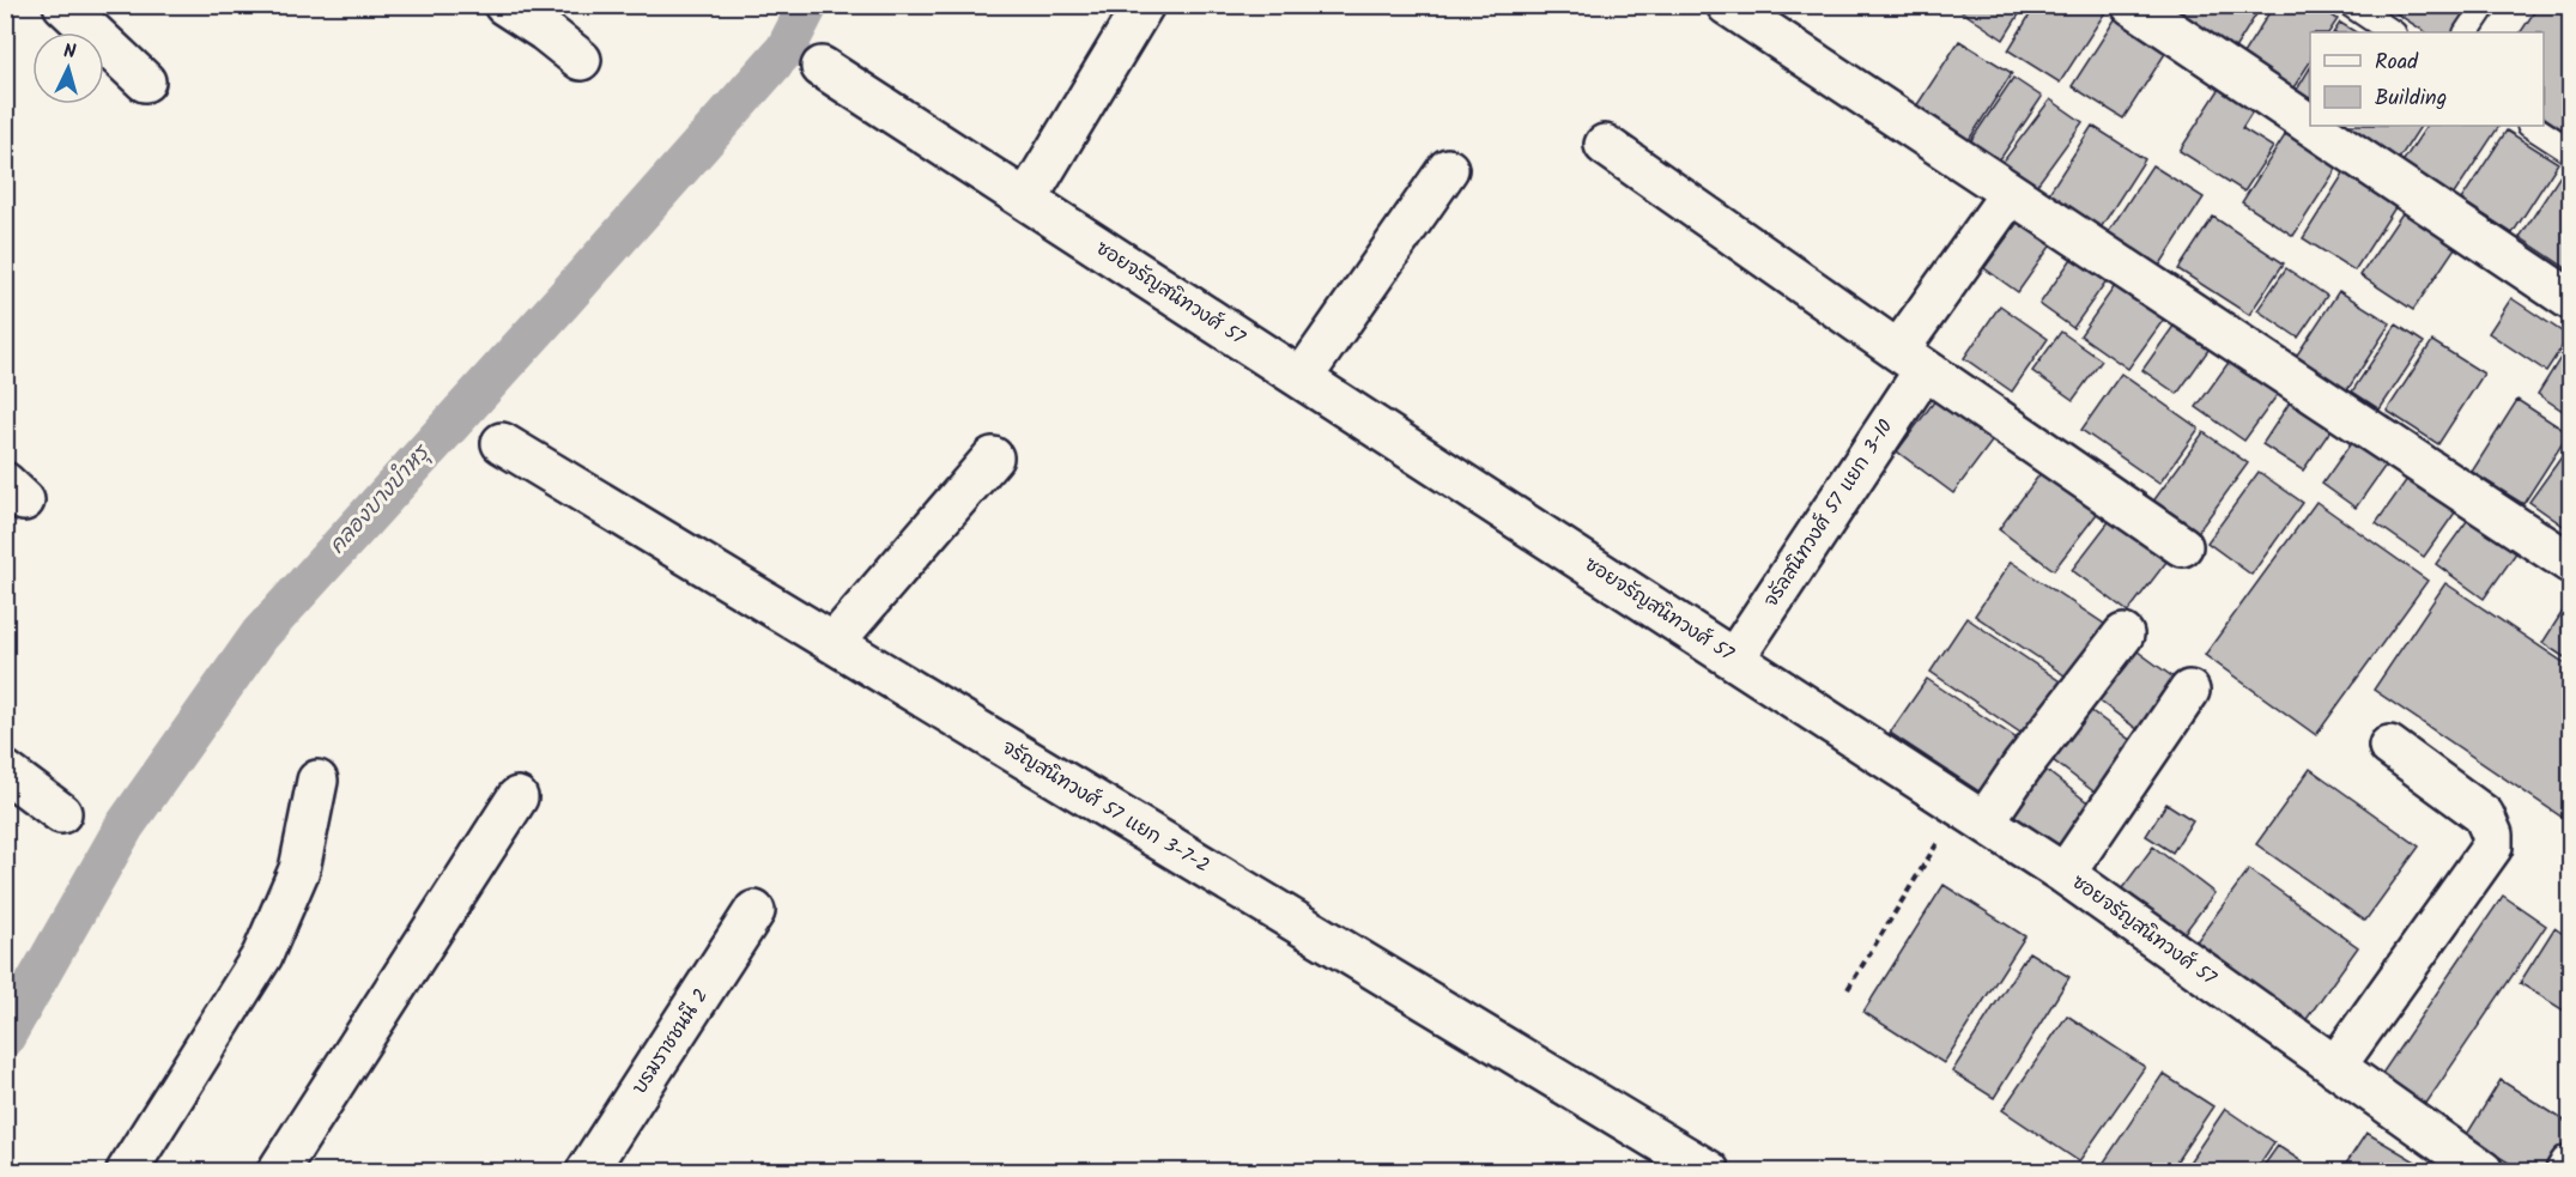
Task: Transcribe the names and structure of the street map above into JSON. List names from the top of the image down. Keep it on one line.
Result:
{"streets":{"street":["ซอยจรัญสนิทวงศ์ 57","จรัลสนิทวงศ์ 57 แยก 3-10","จรัญสนิทวงศ์ 57 แยก 3-7-2","บรมราชชนนี 2"]},"crossings":[["ซอยจรัญสนิทวงศ์ 57","จรัลสนิทวงศ์ 57 แยก 3-10"]],"water":["คลองบางบำหรุ"],"legend":["Road","Building"],"north":"top"}
